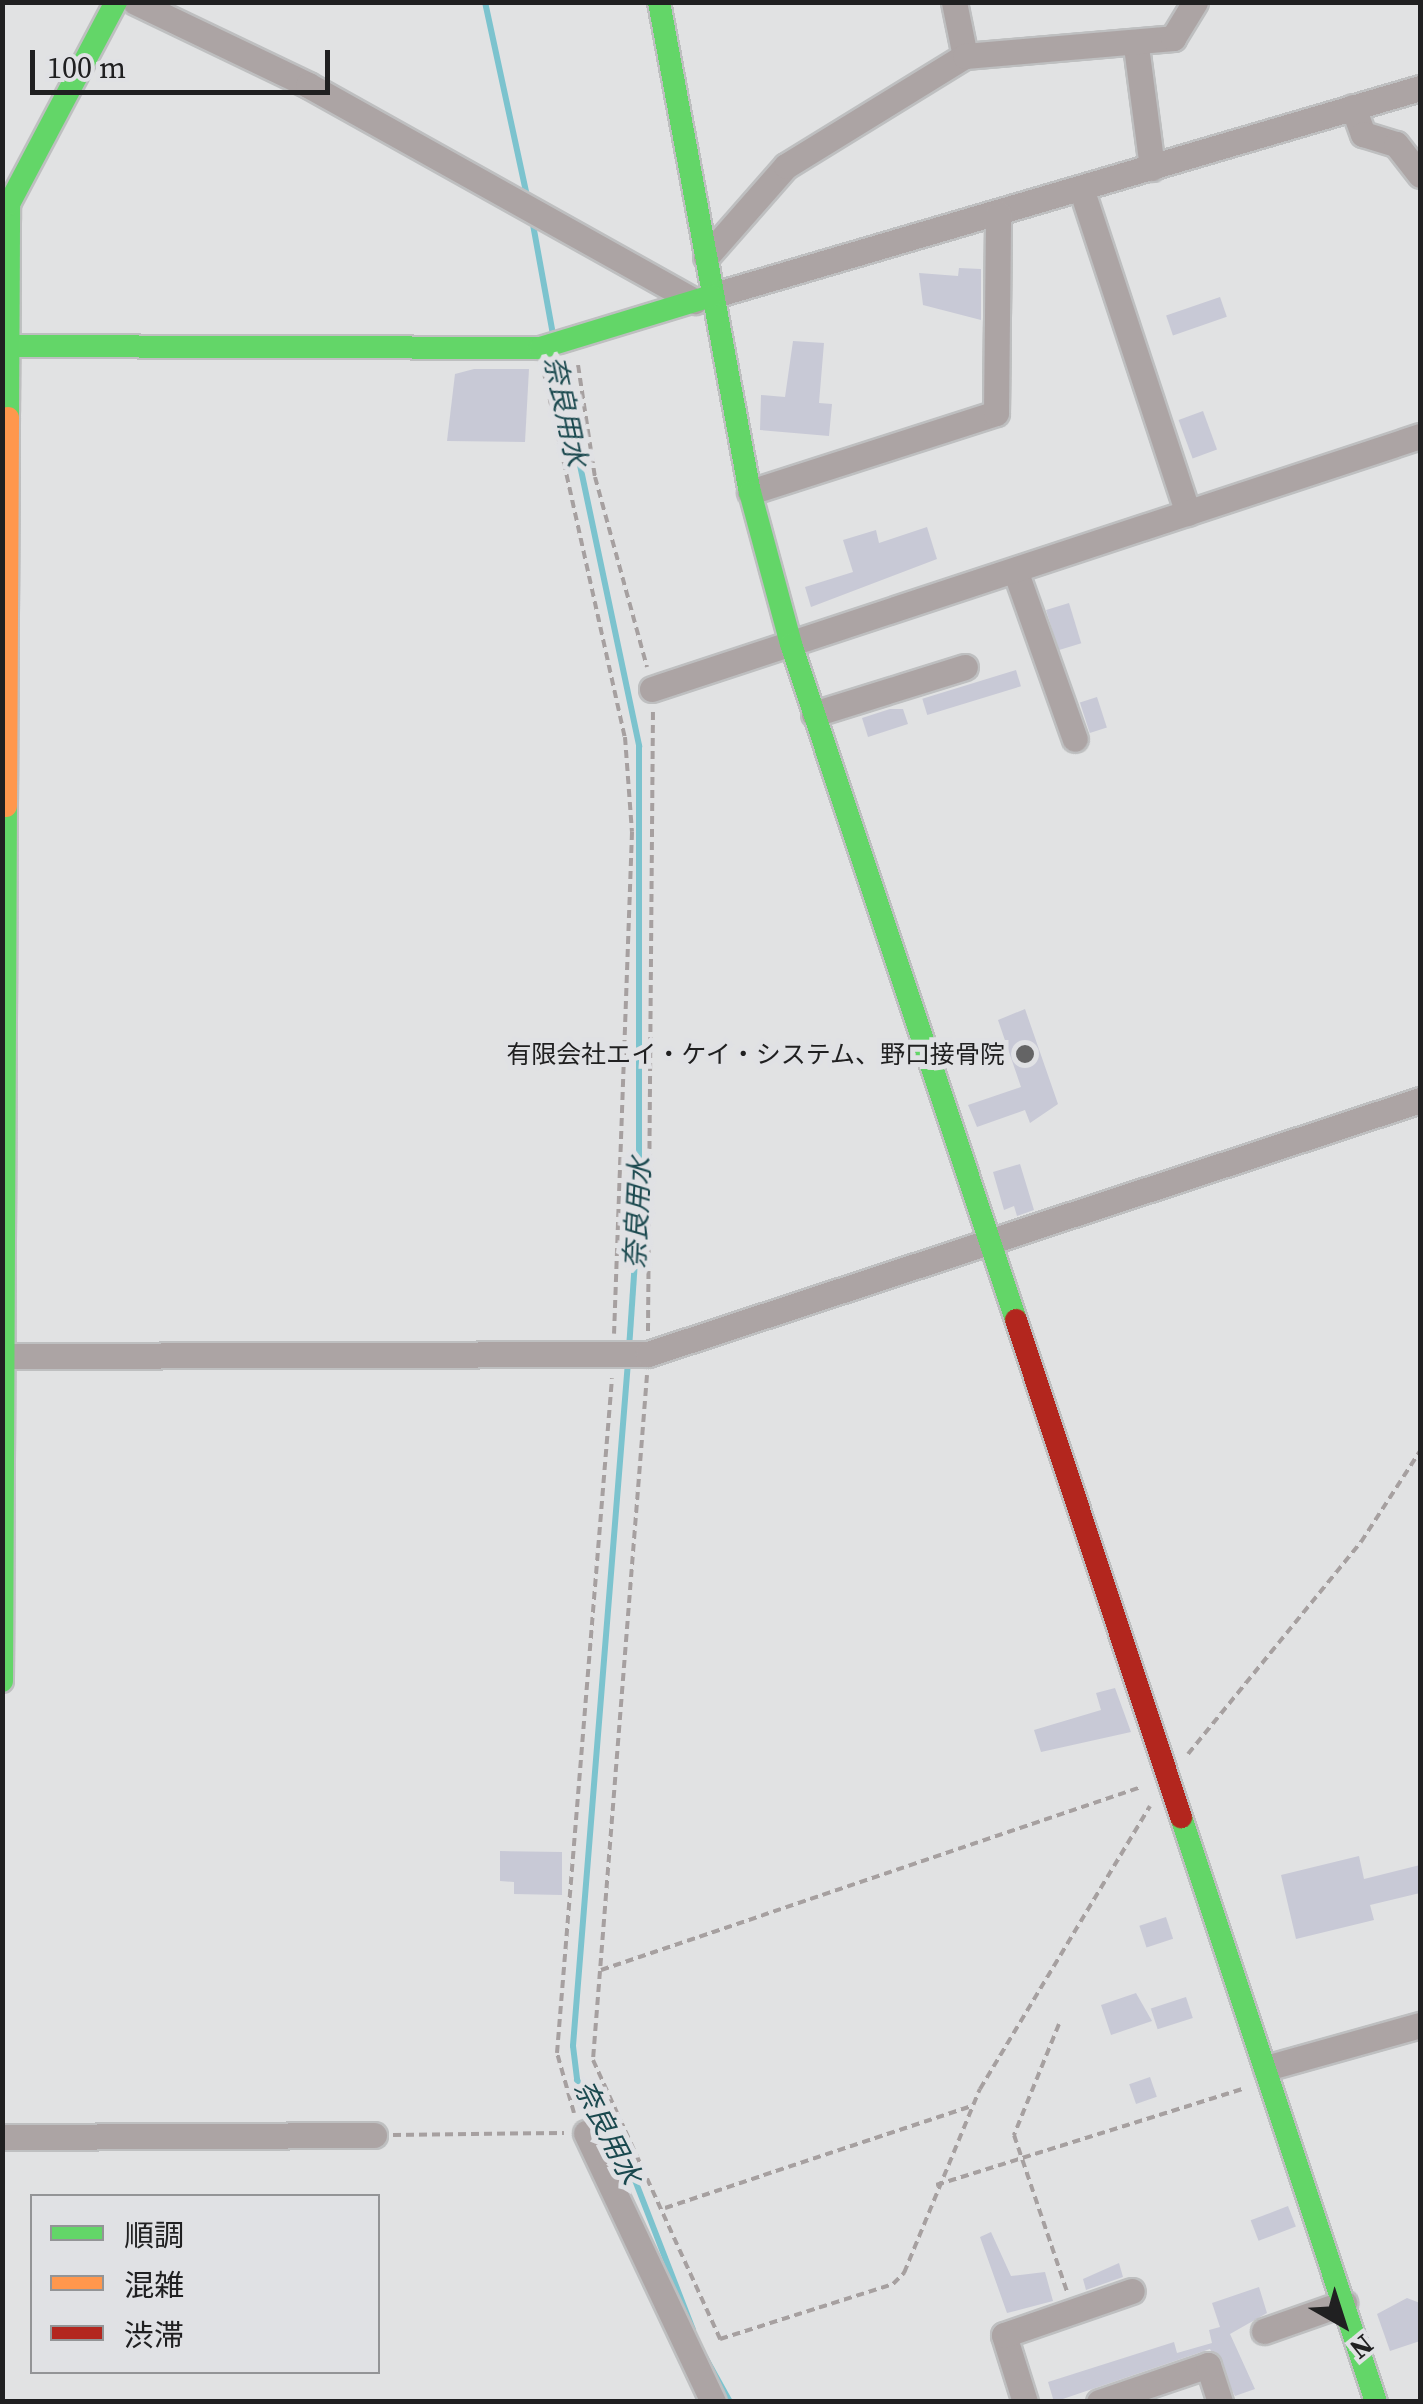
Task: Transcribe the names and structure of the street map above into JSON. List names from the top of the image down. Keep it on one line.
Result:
{"water":["奈良用水"],"places":["有限会社エイ・ケイ・システム、野口接骨院"],"legend":["順調","混雑","渋滞"],"scale_bar":"100 m","north":"bottom right"}
